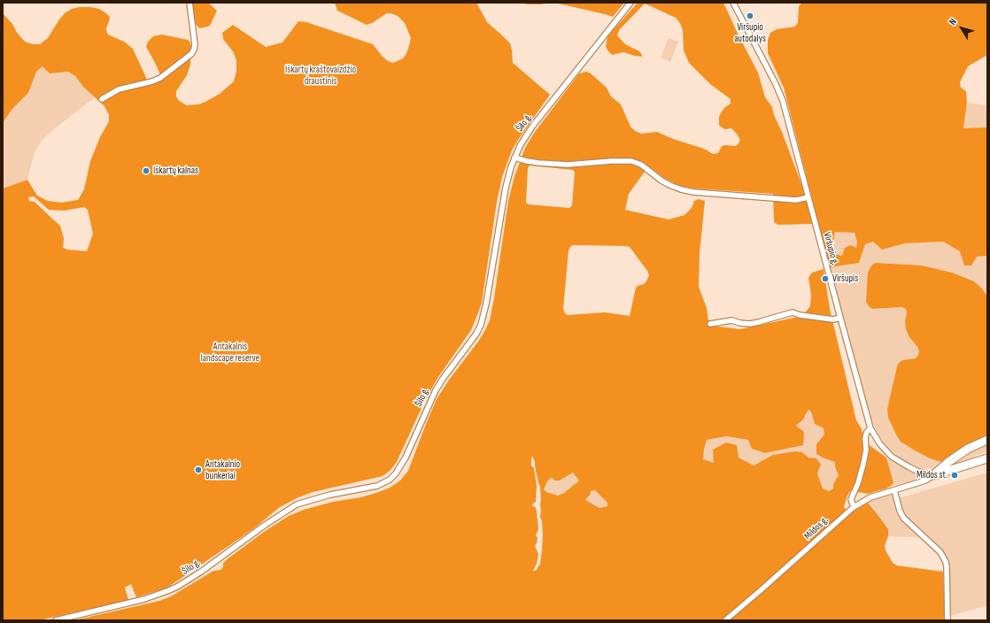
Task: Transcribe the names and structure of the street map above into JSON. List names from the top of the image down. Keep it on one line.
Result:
{"streets":{"street":["Šilo g.","Viršupio g.","Mildos g."]},"crossings":[["Viršupio g.","Mildos g."]],"parks":["Iškartų kraštovaizdžio draustinis","Antakalnis landscape reserve"],"places":["Viršupio autodalys","Iškartų kalnas","Viršupis","Antakalnio bunkeriai","Mildos st."],"north":"top left"}
